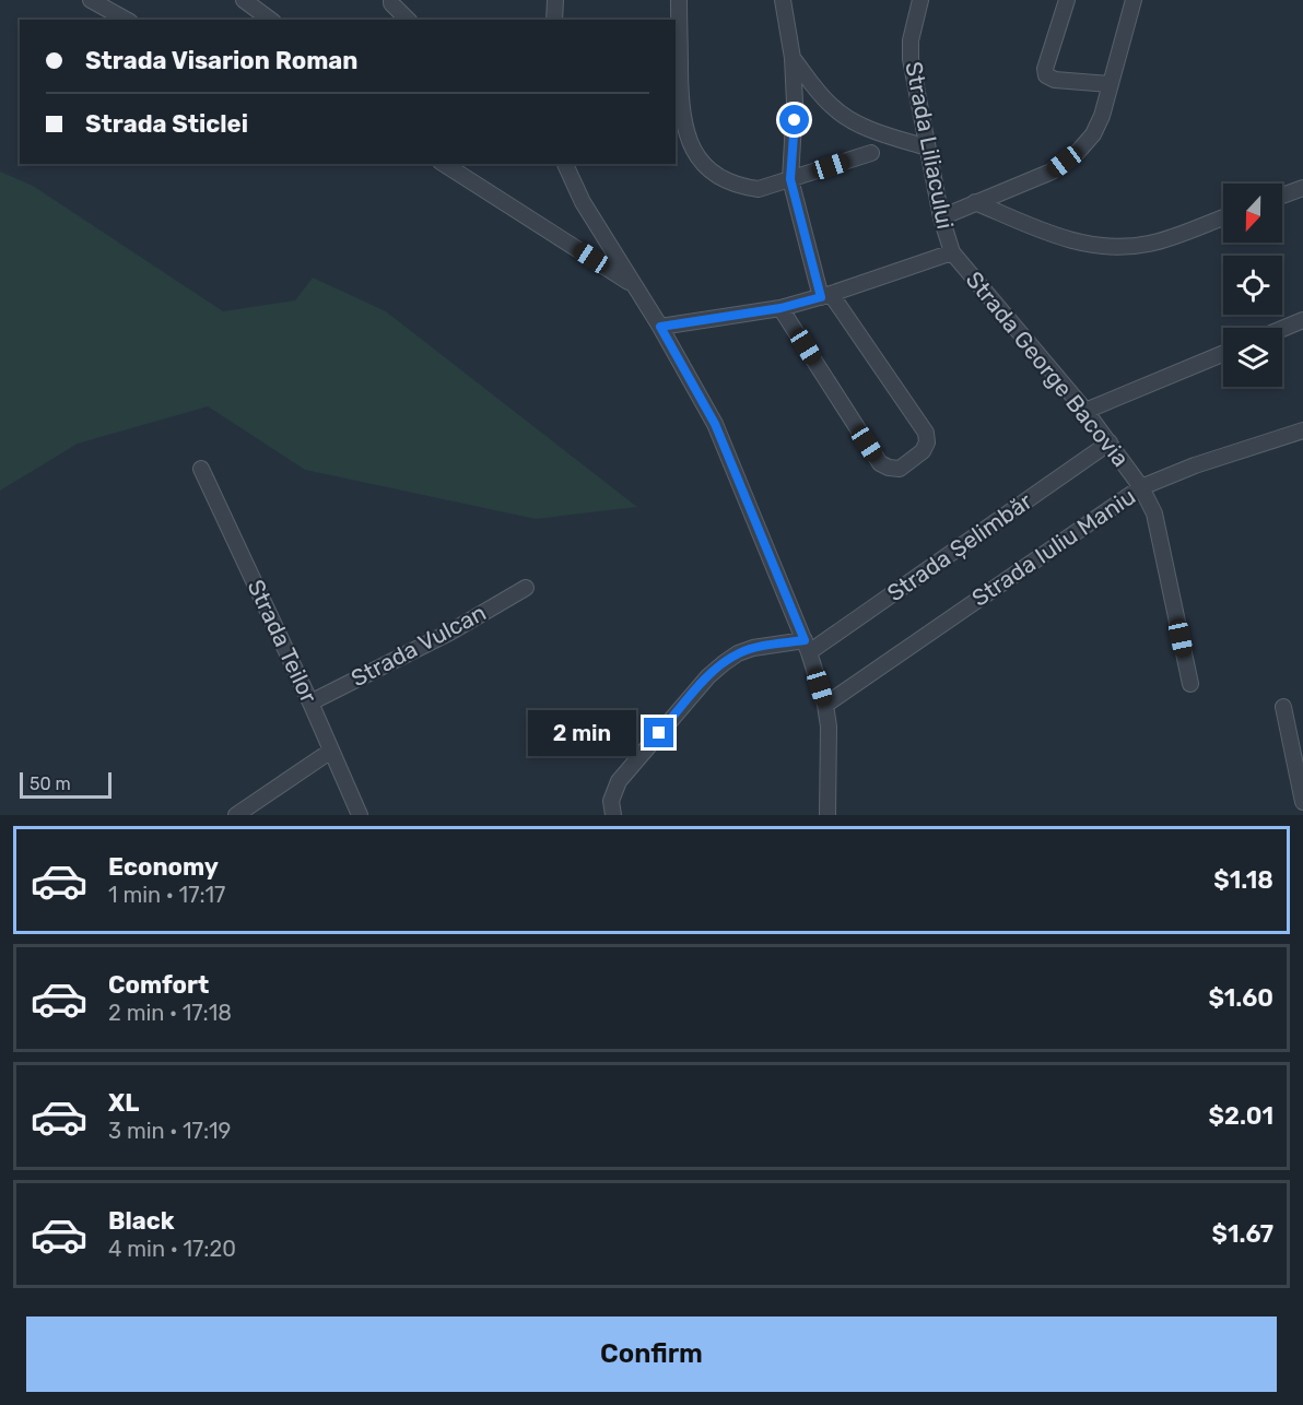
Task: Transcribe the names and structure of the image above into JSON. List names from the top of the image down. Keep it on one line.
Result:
{"streets":{"street":["Strada Liliacului","Strada George Bacovia","Strada Șelimbăr","Strada Iuliu Maniu","Strada Teilor","Strada Vulcan"]},"crossings":[["Strada Liliacului","Strada George Bacovia"],["Strada George Bacovia","Strada Șelimbăr"],["Strada George Bacovia","Strada Iuliu Maniu"],["Strada Teilor","Strada Vulcan"]],"scale_bar":"50 m","north":"bottom","page":{"banner":["Strada Visarion Roman","Strada Sticlei"],"bubble":"2 min","scale":"50 m","list":[{"name":"Economy","note":"1 min · 17:17","value":"$1.18"},{"name":"Comfort","note":"2 min · 17:18","value":"$1.60"},{"name":"XL","note":"3 min · 17:19","value":"$2.01"},{"name":"Black","note":"4 min · 17:20","value":"$1.67"}],"buttons":"Confirm"}}
